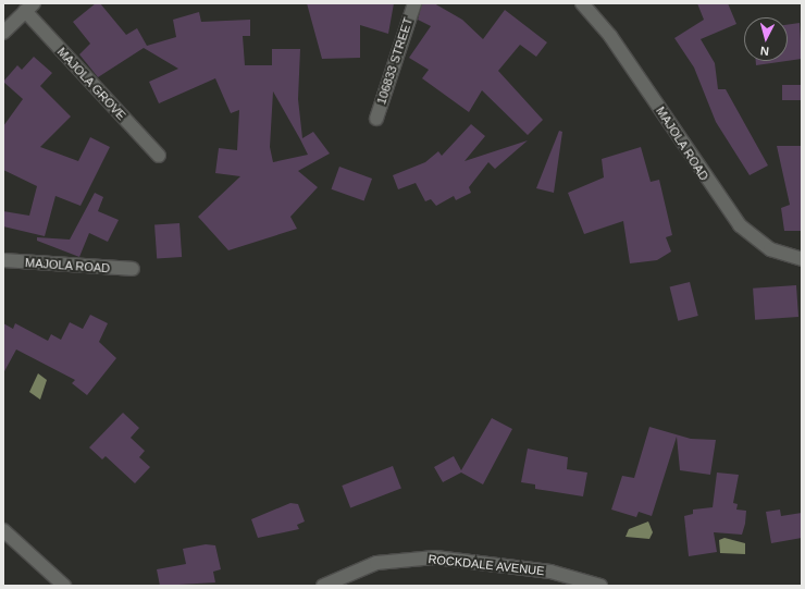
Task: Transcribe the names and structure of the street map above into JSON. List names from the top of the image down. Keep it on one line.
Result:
{"streets":{"street":["106833 STREET","MAJOLA GROVE","MAJOLA ROAD","ROCKDALE AVENUE"]},"north":"bottom"}
